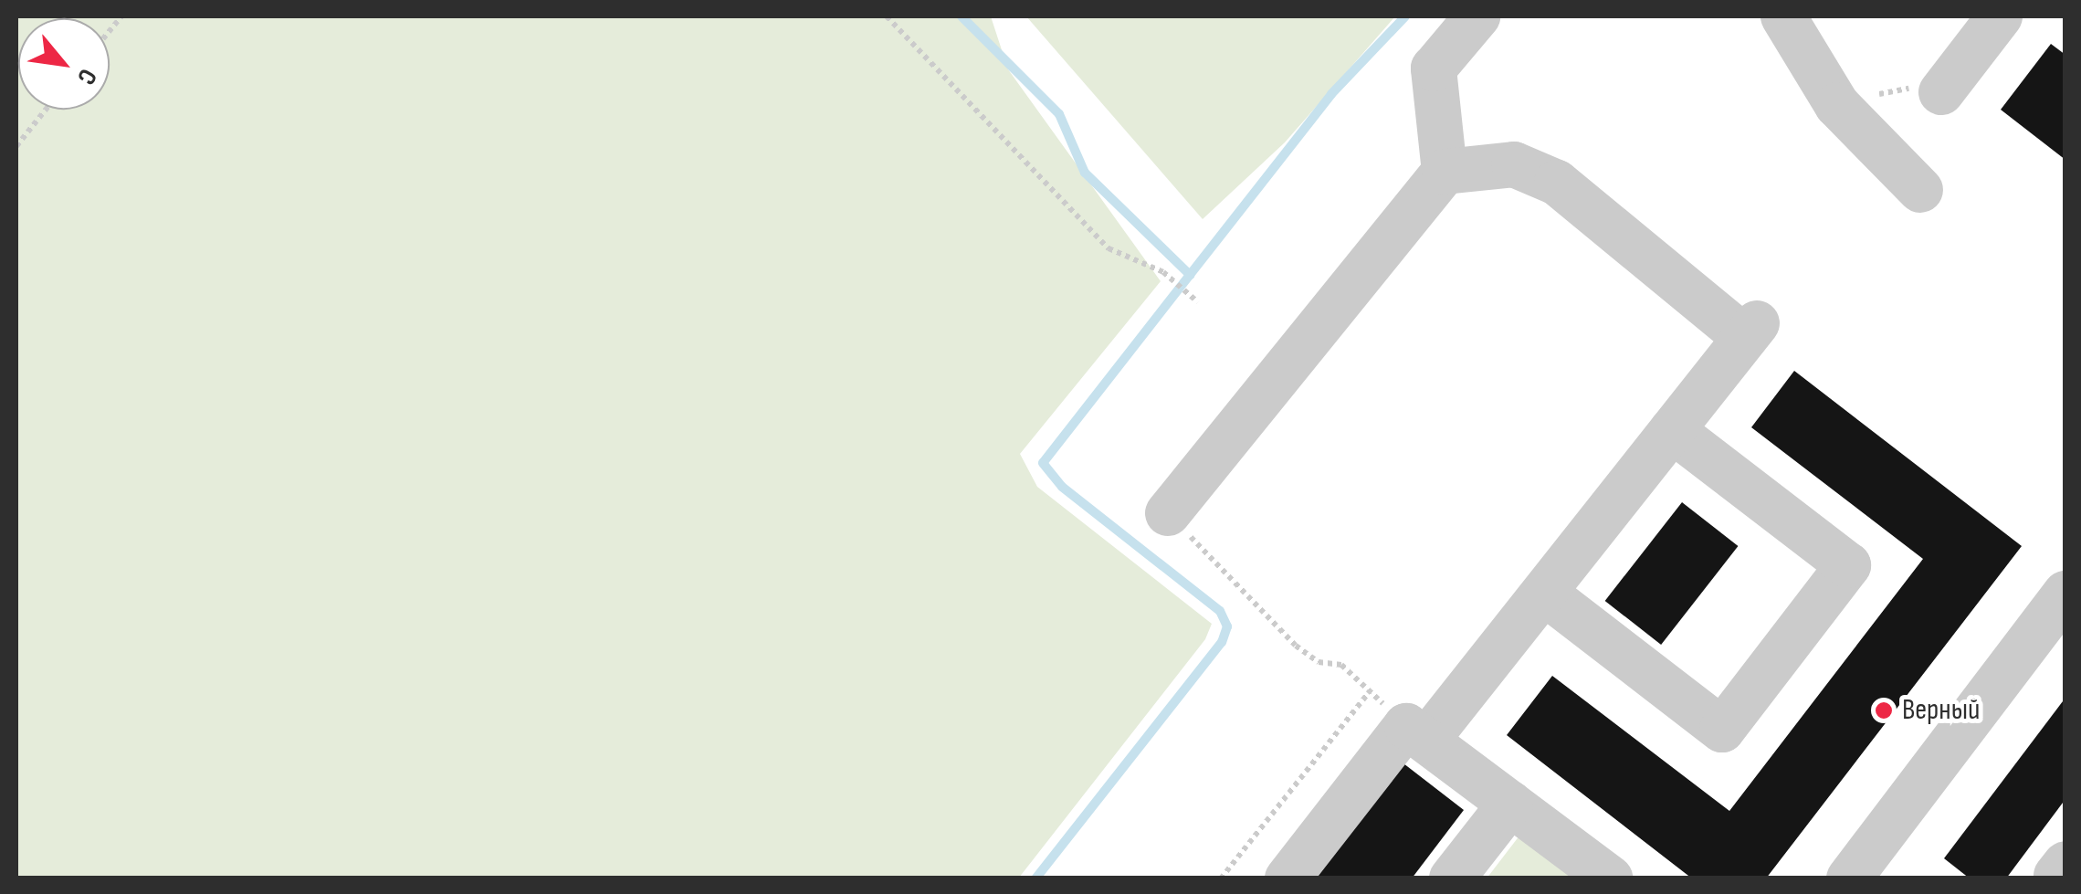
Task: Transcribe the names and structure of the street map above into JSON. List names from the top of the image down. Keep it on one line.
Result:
{"places":["Верный"],"north":"bottom right"}
